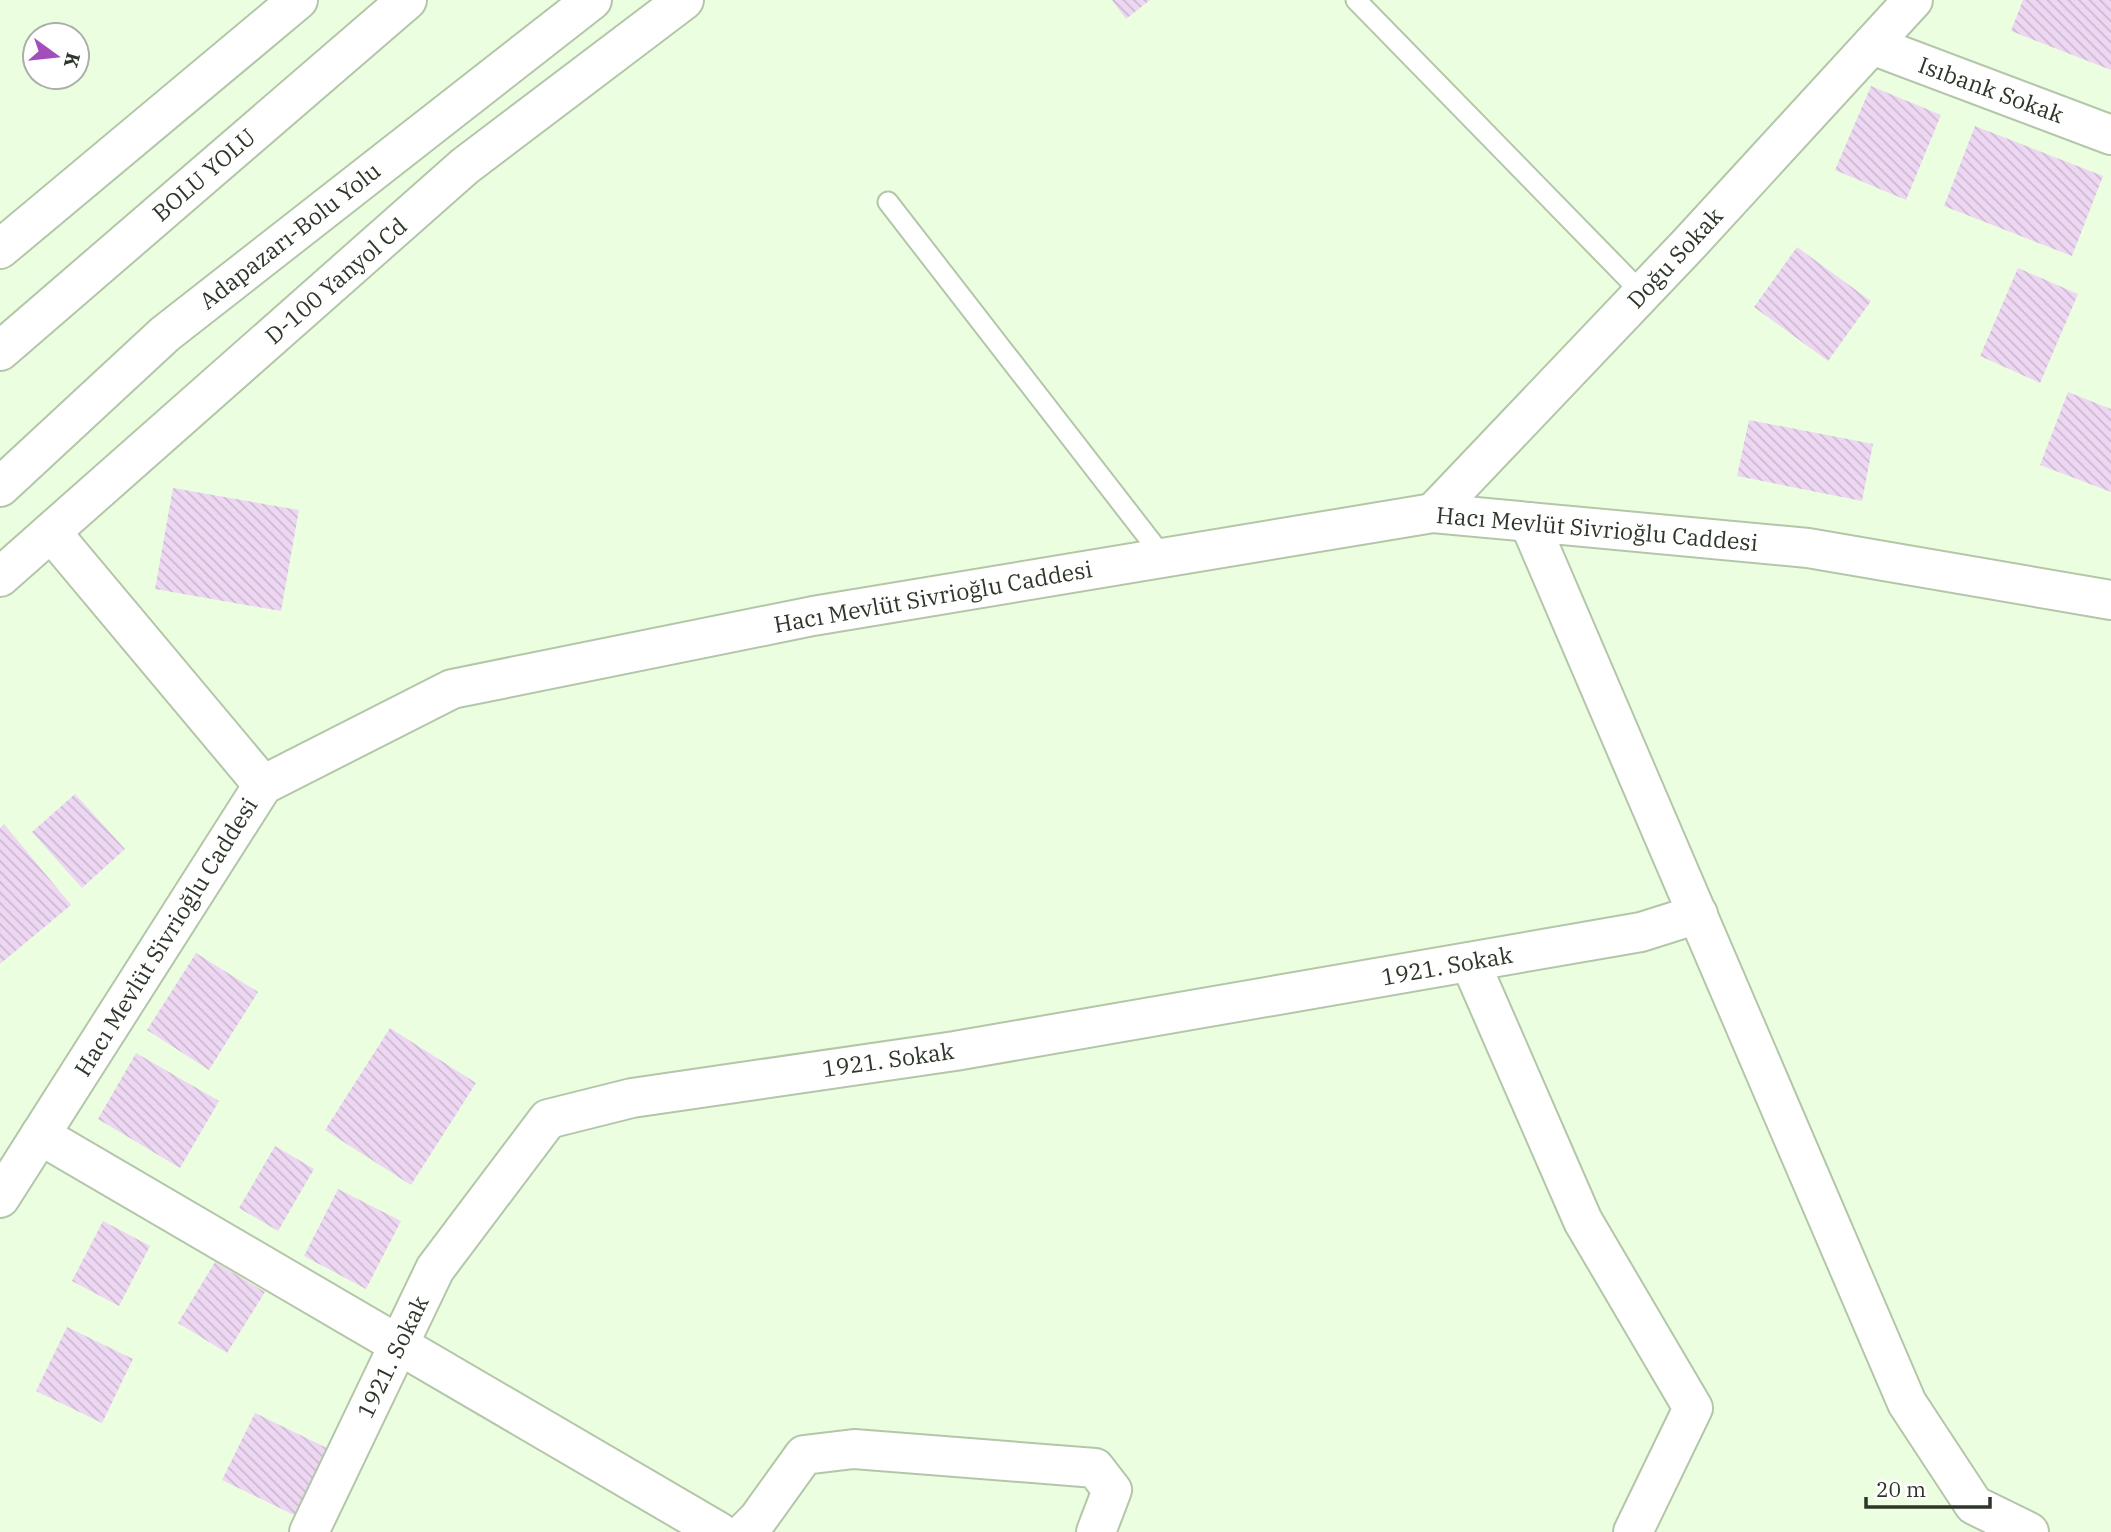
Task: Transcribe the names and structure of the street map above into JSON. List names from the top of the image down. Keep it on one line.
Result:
{"streets":{"main road":["Isıbank Sokak","BOLU YOLU","Adapazarı-Bolu Yolu","Doğu Sokak","D-100 Yanyol Cd","Hacı Mevlüt Sivrioğlu Caddesi","1921. Sokak"]},"crossings":[["Isıbank Sokak","Doğu Sokak"],["Doğu Sokak","Hacı Mevlüt Sivrioğlu Caddesi"]],"scale_bar":"20 m","north":"right"}
